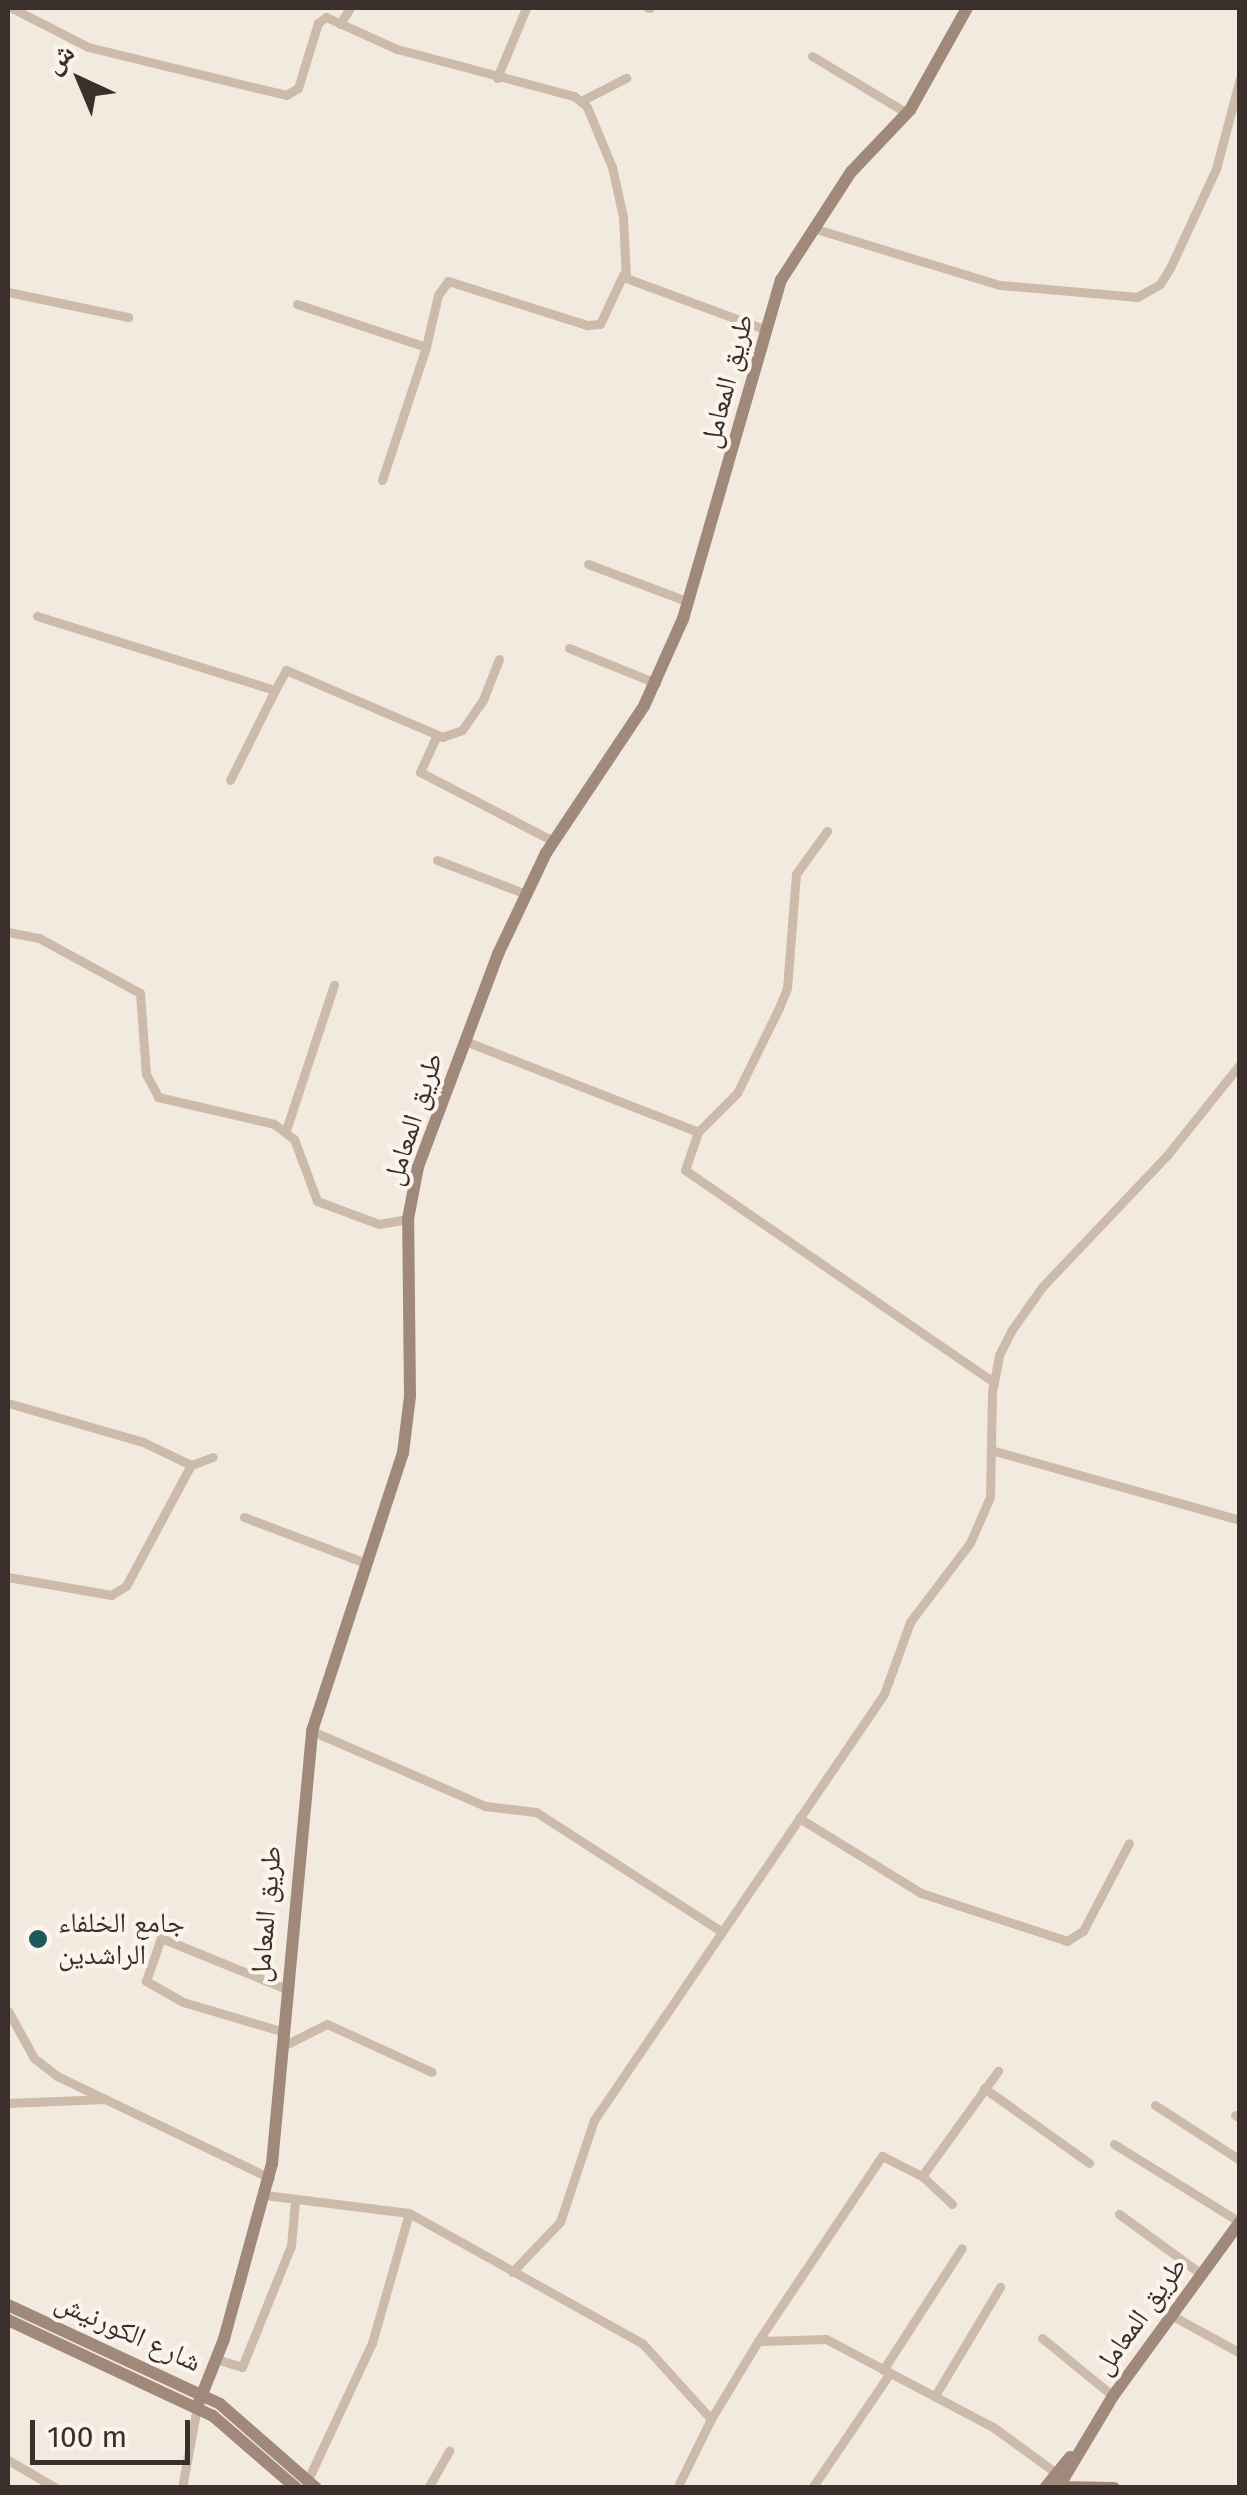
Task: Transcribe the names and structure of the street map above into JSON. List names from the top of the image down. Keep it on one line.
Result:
{"streets":{"main road":["طريق المعامل","شارع الكورنيش"]},"crossings":[["طريق المعامل","شارع الكورنيش"]],"places":["جامع الخلفاء الراشدين"],"scale_bar":"100 m","north":"top left"}
